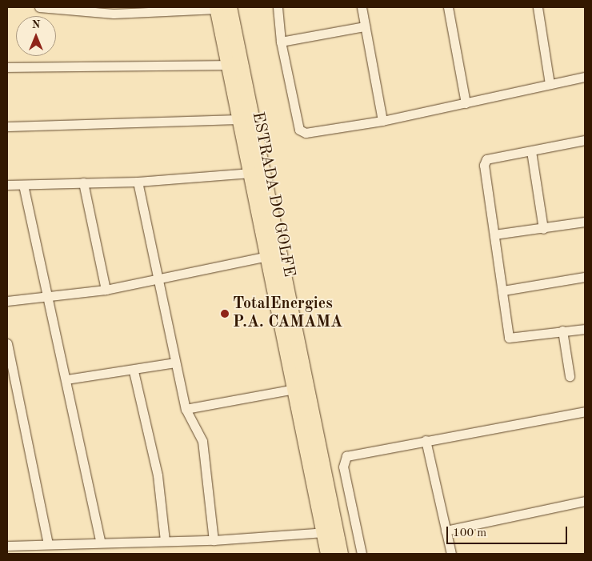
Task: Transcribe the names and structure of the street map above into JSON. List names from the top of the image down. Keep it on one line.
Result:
{"streets":{"highway":["ESTRADA DO GOLFE"]},"places":["TotalEnergies P.A. CAMAMA"],"scale_bar":"100 m","north":"top"}
